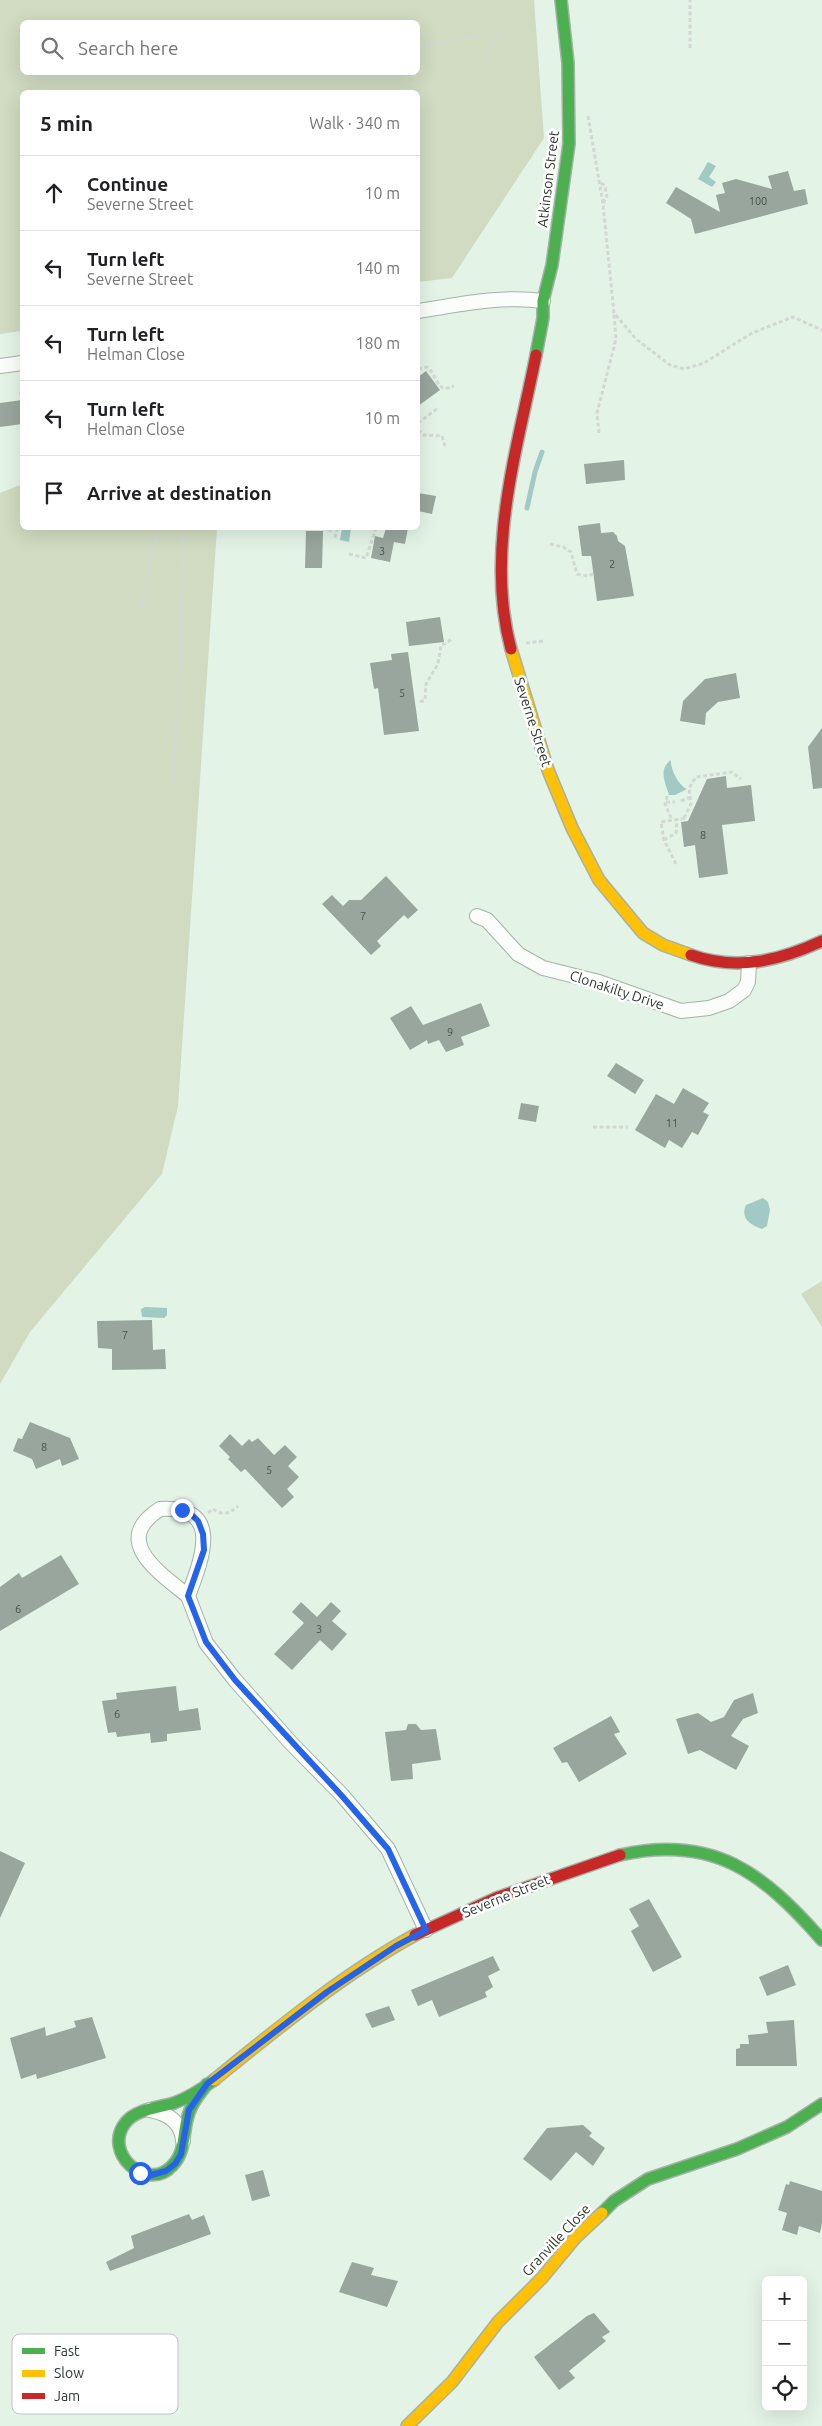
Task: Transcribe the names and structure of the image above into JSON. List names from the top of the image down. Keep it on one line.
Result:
{"streets":{"street":["Atkinson Street","Severne Street","Clonakilty Drive","Granville Close"]},"crossings":[["Atkinson Street","Severne Street"],["Severne Street","Clonakilty Drive"]],"house_numbers":["100","3","2","5","8","7","9","11","7","8","5","6","3","6"],"legend":["Fast","Slow","Jam"],"page":{"search":"Search here","heading":["5 min","Walk · 340 m"],"list":[["Continue","Severne Street","10 m"],["Turn left","Severne Street","140 m"],["Turn left","Helman Close","180 m"],["Turn left","Helman Close","10 m"],"Arrive at destination"],"map_buttons":["+","−"]}}
